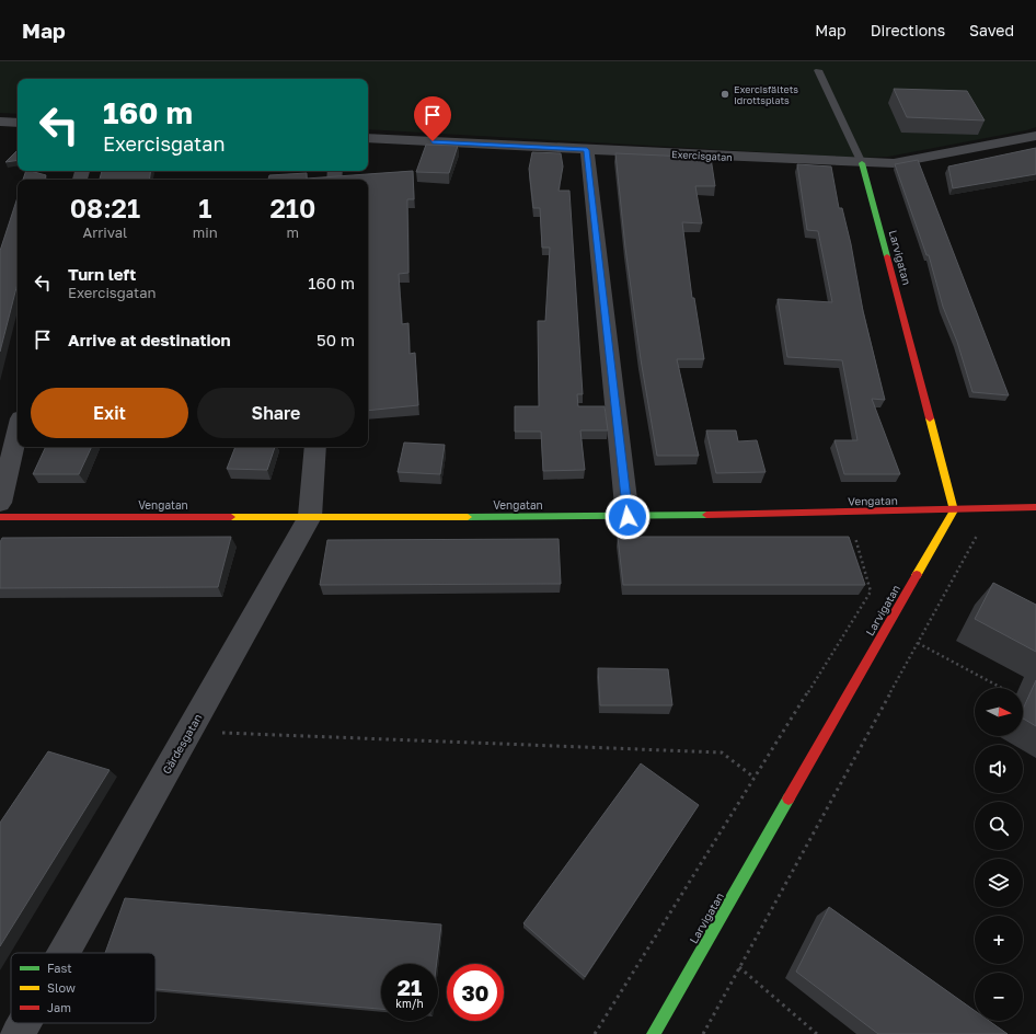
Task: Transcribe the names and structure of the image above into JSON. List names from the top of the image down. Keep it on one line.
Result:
{"streets":{"street":["Exercisgatan","Larvigatan","Vengatan","Gärdesgatan"]},"crossings":[["Exercisgatan","Larvigatan"],["Larvigatan","Vengatan"],["Vengatan","Gärdesgatan"]],"places":["Exercisfältets Idrottsplats"],"legend":["Fast","Slow","Jam"],"north":"right","page":{"header":"Map","nav":["Map","Directions","Saved"],"turn":["160 m","Exercisgatan"],"eta":["08:21","Arrival","1","min","210","m"],"list":[{"name":"Turn left","note":"Exercisgatan","value":"160 m"},{"name":"Arrive at destination","value":"50 m"}],"buttons":["Exit","Share"],"map_buttons":["+","−"],"speed":"21 km/h","limit":"30"}}
